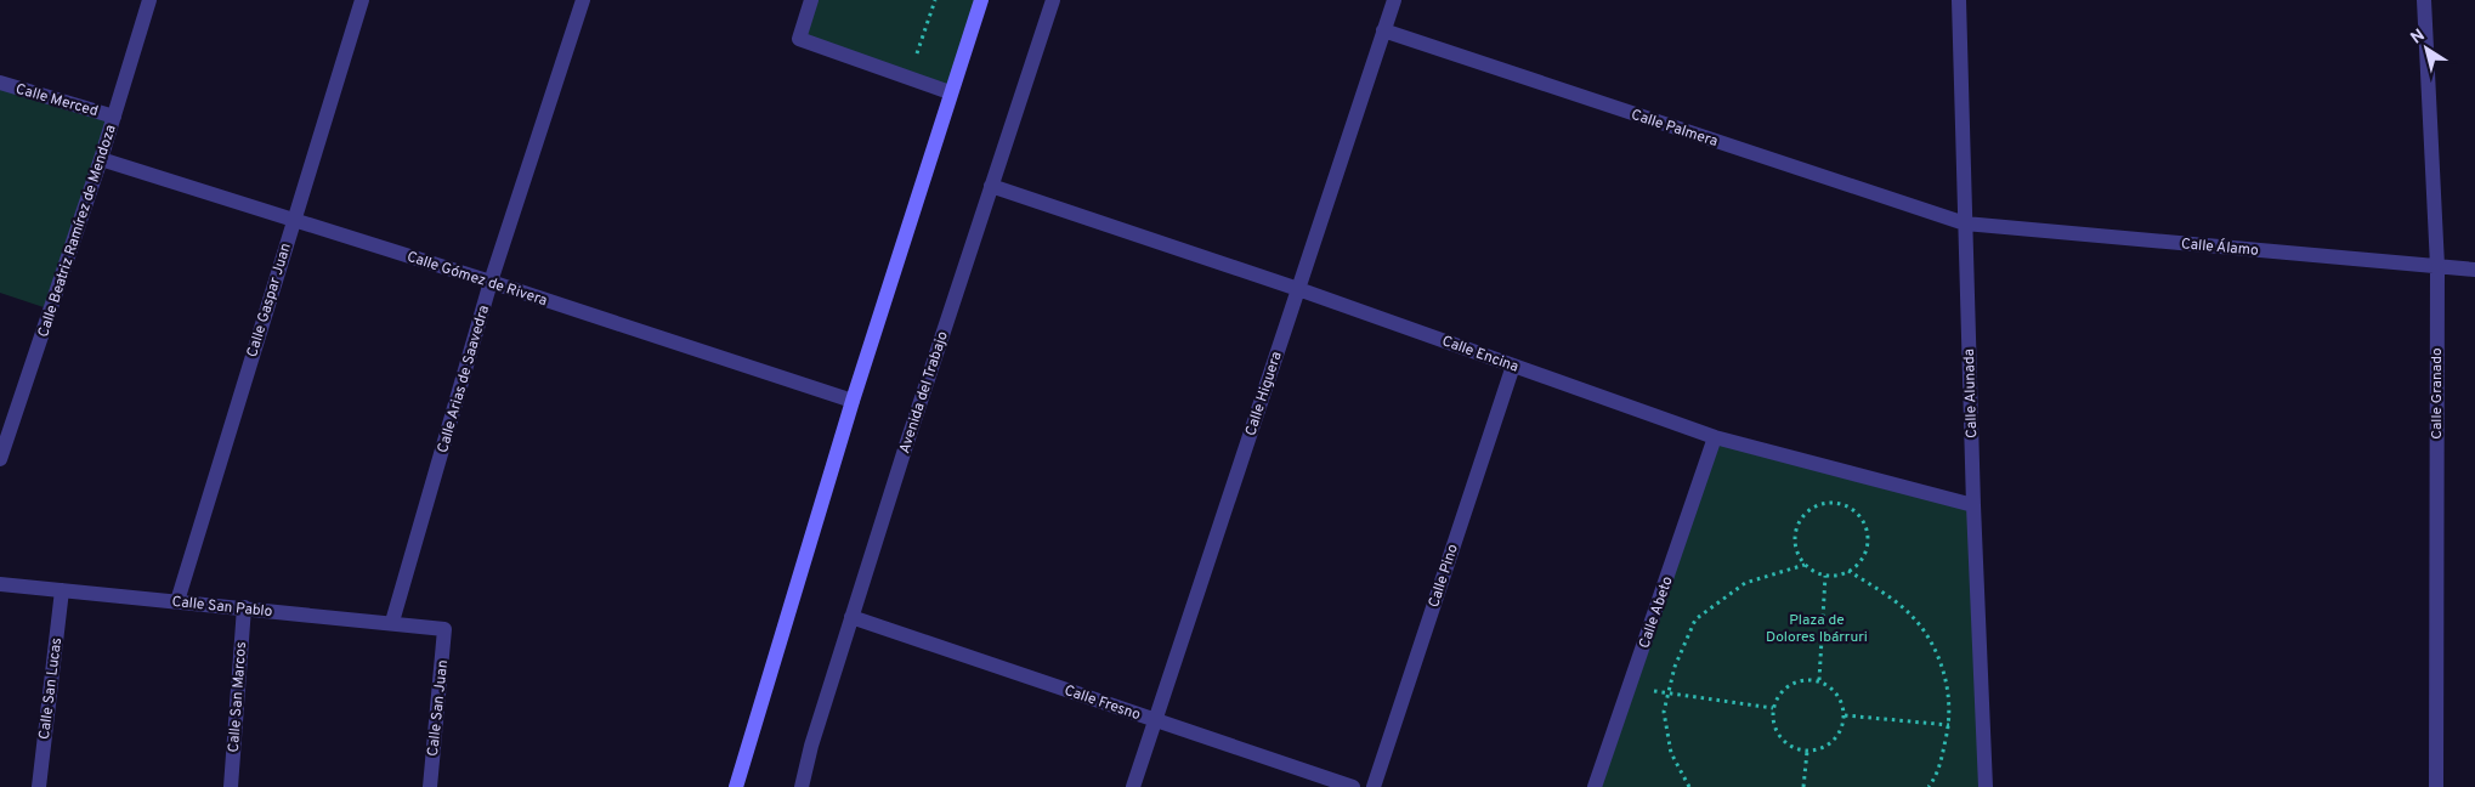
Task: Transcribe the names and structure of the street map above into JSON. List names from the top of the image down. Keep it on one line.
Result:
{"streets":{"street":["Calle Merced","Calle Palmera","Calle Beatriz Ramírez de Mendoza","Calle Álamo","Calle Gómez de Rivera","Calle Gaspar Juan","Calle Encina","Calle Arias de Saavedra","Avenida del Trabajo","Calle Higuera","Calle Alunada","Calle Granado","Calle Pino","Calle San Pablo","Calle Abeto","Calle San Lucas","Calle San Marcos","Calle Fresno","Calle San Juan"]},"crossings":[["Calle Merced","Calle Beatriz Ramírez de Mendoza"],["Calle Palmera","Calle Álamo"],["Calle Palmera","Calle Higuera"],["Calle Palmera","Calle Alunada"],["Calle Beatriz Ramírez de Mendoza","Calle Gómez de Rivera"],["Calle Álamo","Calle Alunada"],["Calle Álamo","Calle Granado"],["Calle Gómez de Rivera","Calle Gaspar Juan"],["Calle Gómez de Rivera","Calle Arias de Saavedra"],["Calle Gaspar Juan","Calle San Pablo"],["Calle Encina","Avenida del Trabajo"],["Calle Encina","Calle Higuera"],["Calle Encina","Calle Alunada"],["Calle Encina","Calle Pino"],["Calle Encina","Calle Abeto"],["Calle Arias de Saavedra","Calle San Pablo"],["Avenida del Trabajo","Calle Fresno"],["Calle Higuera","Calle Fresno"],["Calle San Pablo","Calle San Lucas"],["Calle San Pablo","Calle San Marcos"],["Calle San Pablo","Calle San Juan"]],"parks":["Plaza de Dolores Ibárruri"],"north":"top left"}
